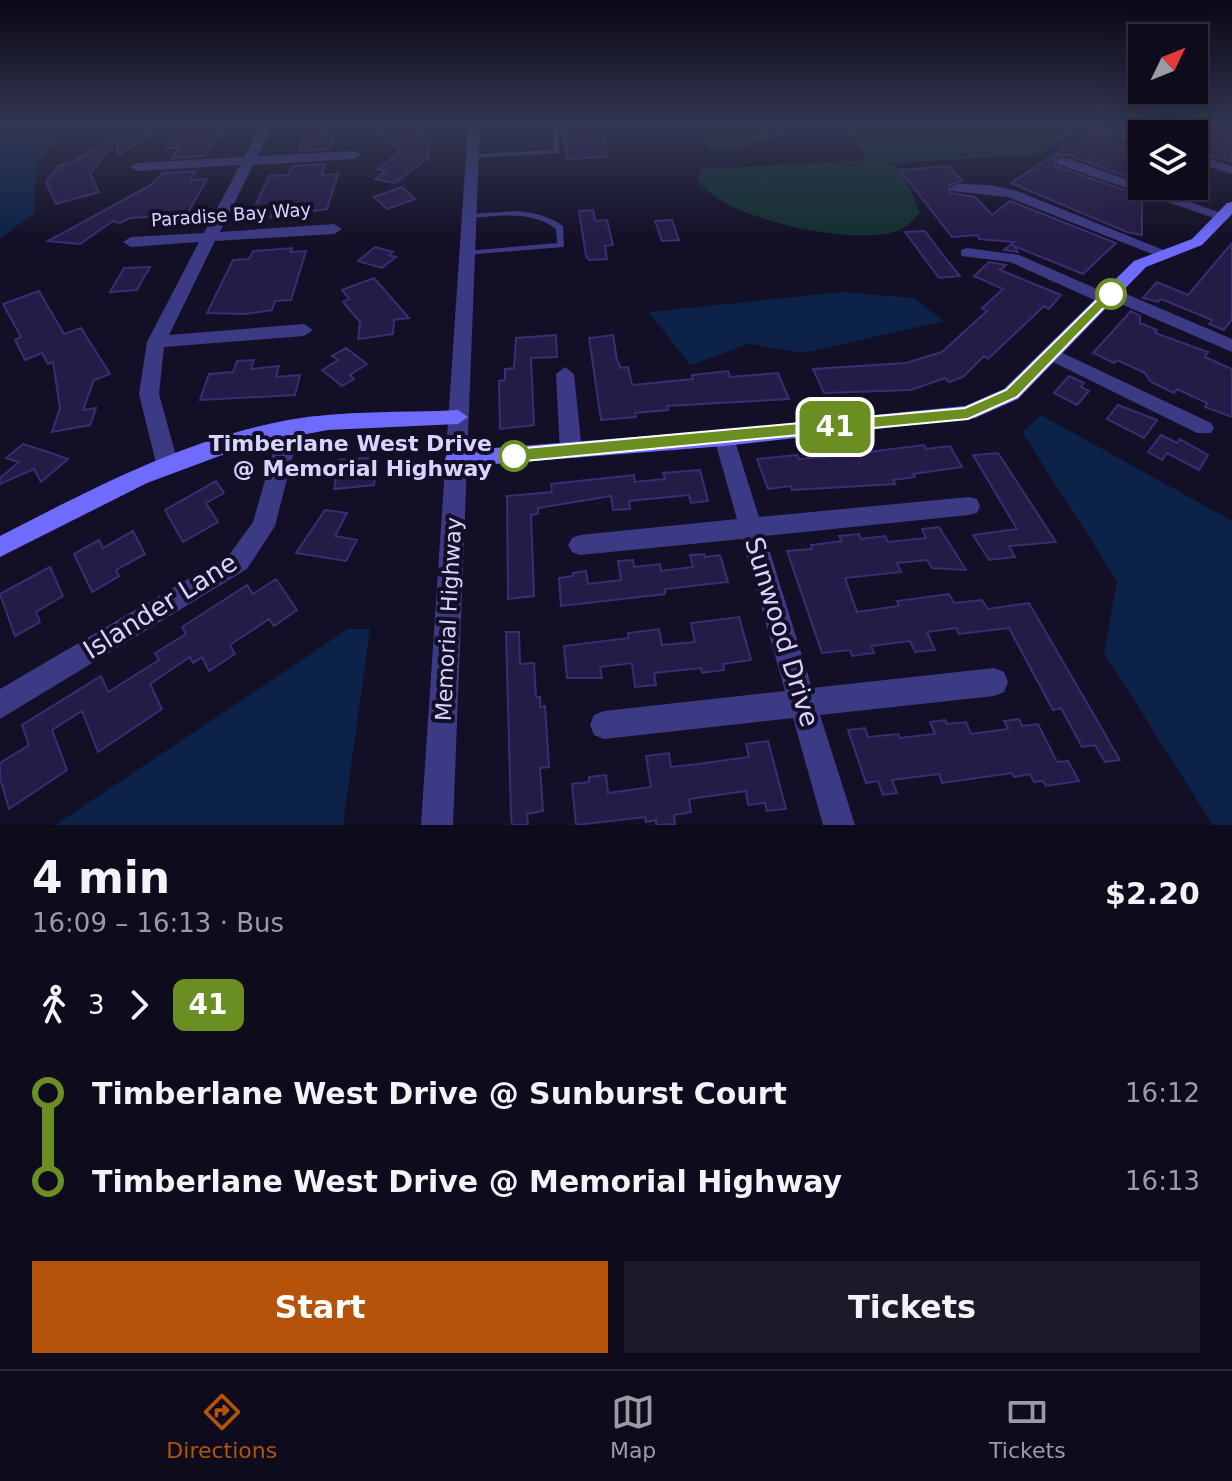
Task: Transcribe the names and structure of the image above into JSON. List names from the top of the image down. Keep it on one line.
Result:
{"streets":{"street":["Paradise Bay Way","Islander Lane","Memorial Highway","Sunwood Drive"]},"places":["Timberlane West Drive @ Memorial Highway"],"lines":["bus line 41"],"north":"top right","page":{"on_map":"41","heading":["4 min","16:09 – 16:13 · Bus","$2.20"],"legs":["3","41"],"list":[{"name":"Timberlane West Drive @ Sunburst Court","value":"16:12"},{"name":"Timberlane West Drive @ Memorial Highway","value":"16:13"}],"buttons":["Start","Tickets"],"tabs":["Directions","Map","Tickets"]}}
